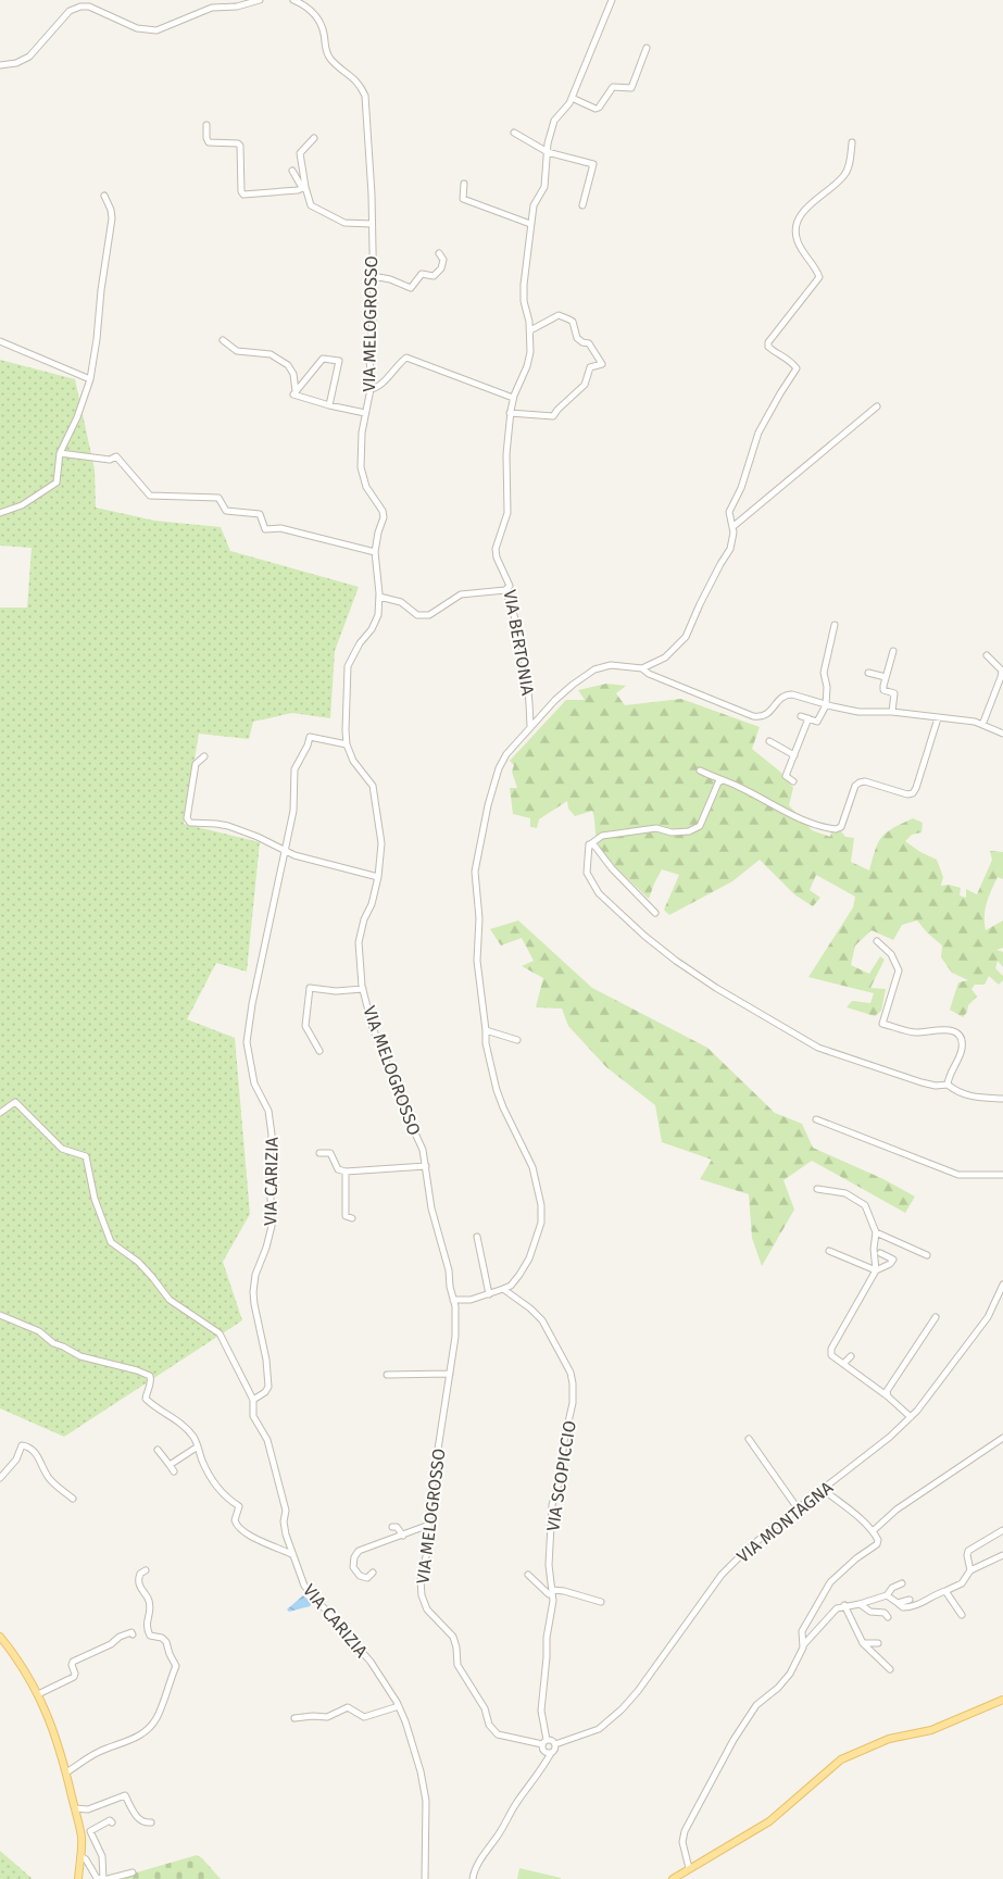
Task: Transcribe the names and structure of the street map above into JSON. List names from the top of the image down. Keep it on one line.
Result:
{"streets":{"street":["VIA MELOGROSSO","VIA BERTONIA","VIA CARIZIA","VIA SCOPICCIO","VIA MONTAGNA"]},"crossings":[["VIA MELOGROSSO","VIA CARIZIA"],["VIA MELOGROSSO","VIA SCOPICCIO"],["VIA MELOGROSSO","VIA MONTAGNA"],["VIA SCOPICCIO","VIA MONTAGNA"]]}
